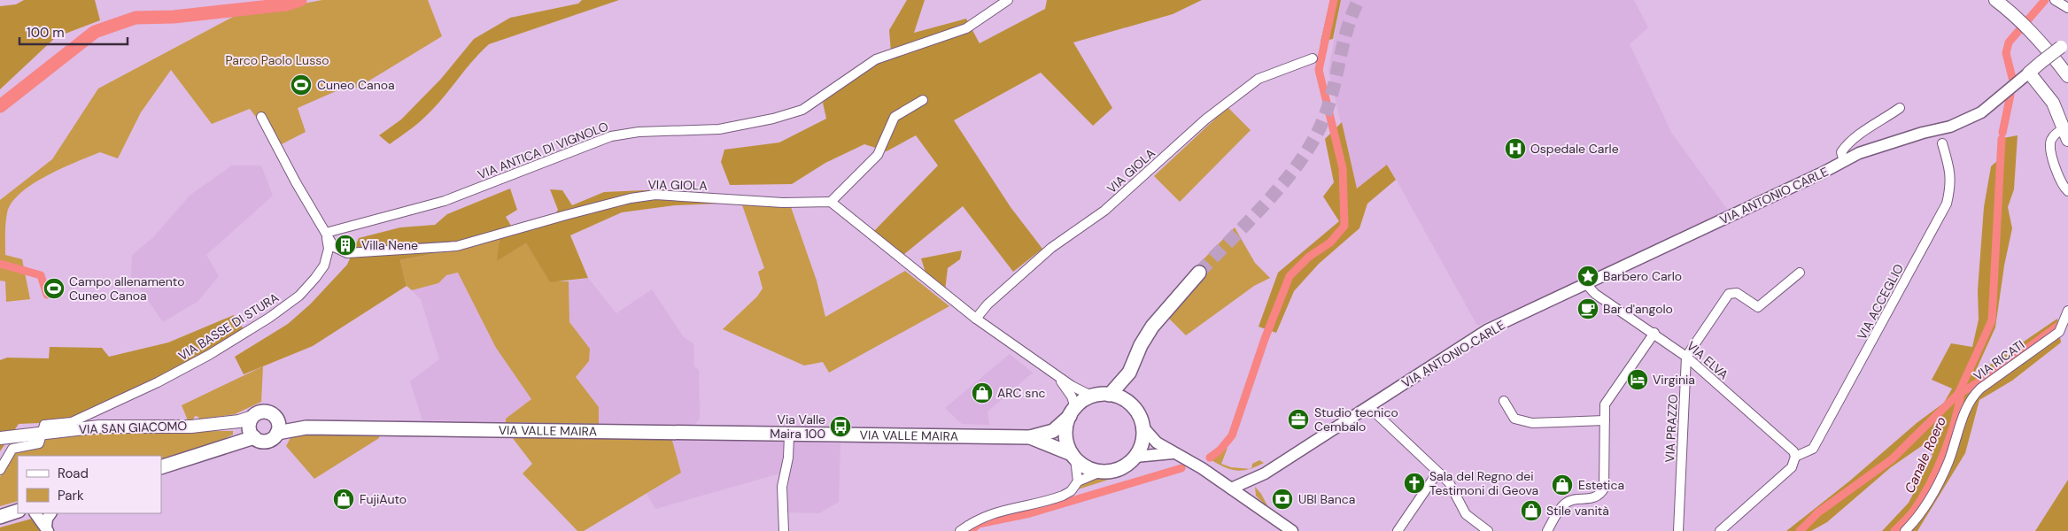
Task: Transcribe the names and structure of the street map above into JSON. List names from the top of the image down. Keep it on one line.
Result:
{"streets":{"main road":["VIA ANTONIO CARLE","VIA SAN GIACOMO","VIA VALLE MAIRA"],"street":["VIA ANTICA DI VIGNOLO","VIA GIOLA","VIA ACCEGLIO","VIA BASSE DI STURA","VIA ELVA","VIA RICATI","VIA PRAZZO"]},"crossings":[["VIA ANTICA DI VIGNOLO","VIA GIOLA"],["VIA ANTICA DI VIGNOLO","VIA BASSE DI STURA"],["VIA GIOLA","VIA BASSE DI STURA"],["VIA ANTONIO CARLE","VIA ELVA"],["VIA ACCEGLIO","VIA ELVA"],["VIA BASSE DI STURA","VIA SAN GIACOMO"],["VIA ELVA","VIA PRAZZO"],["VIA SAN GIACOMO","VIA VALLE MAIRA"]],"water":["Canale Roero"],"parks":["Parco Paolo Lusso"],"places":{"sports":["Cuneo Canoa","Campo allenamento Cuneo Canoa"],"hospital":["Ospedale Carle"],"building":["Villa Nene"],"place":["Barbero Carlo"],"cafe":["Bar d'angolo"],"hotel":["Virginia"],"shop":["ARC snc","Estetica","FujiAuto","Stile vanità"],"office":["Studio tecnico Cembalo"],"bus stop":["Via Valle Maira 100"],"church":["Sala del Regno dei Testimoni di Geova"],"bank":["UBI Banca"]},"legend":["Road","Park"],"scale_bar":"100 m"}
